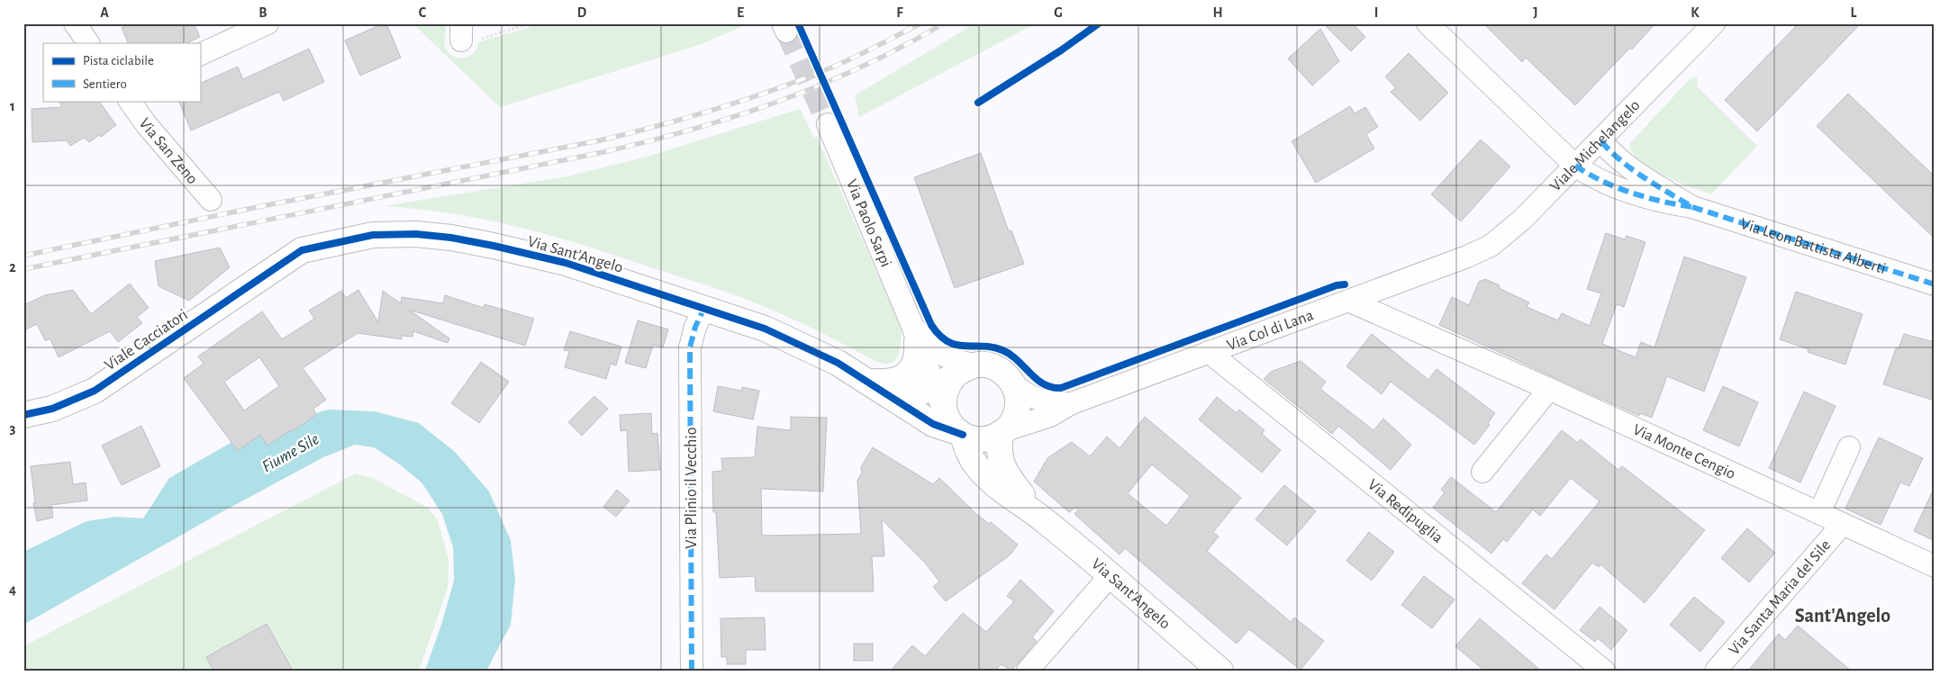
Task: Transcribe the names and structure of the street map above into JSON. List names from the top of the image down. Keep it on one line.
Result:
{"streets":{"street":["Viale Michelangelo","Via San Zeno","Via Paolo Sarpi","Via Leon Battista Alberti","Via Sant'Angelo","Via Col di Lana","Viale Cacciatori","Via Monte Cengio","Via Plinio il Vecchio","Via Redipuglia","Via Santa Maria del Sile"]},"crossings":[["Viale Michelangelo","Via Leon Battista Alberti"],["Viale Michelangelo","Via Col di Lana"],["Via Paolo Sarpi","Via Sant'Angelo"],["Via Paolo Sarpi","Via Col di Lana"],["Via Sant'Angelo","Via Col di Lana"],["Via Sant'Angelo","Viale Cacciatori"],["Via Sant'Angelo","Via Plinio il Vecchio"],["Via Col di Lana","Via Monte Cengio"],["Via Col di Lana","Via Redipuglia"],["Via Monte Cengio","Via Santa Maria del Sile"]],"districts":["Sant'Angelo"],"water":["Fiume Sile"],"legend":["Pista ciclabile","Sentiero"],"grid":{"columns":["A","B","C","D","E","F","G","H","I","J","K","L"],"rows":["1","2","3","4"]}}
